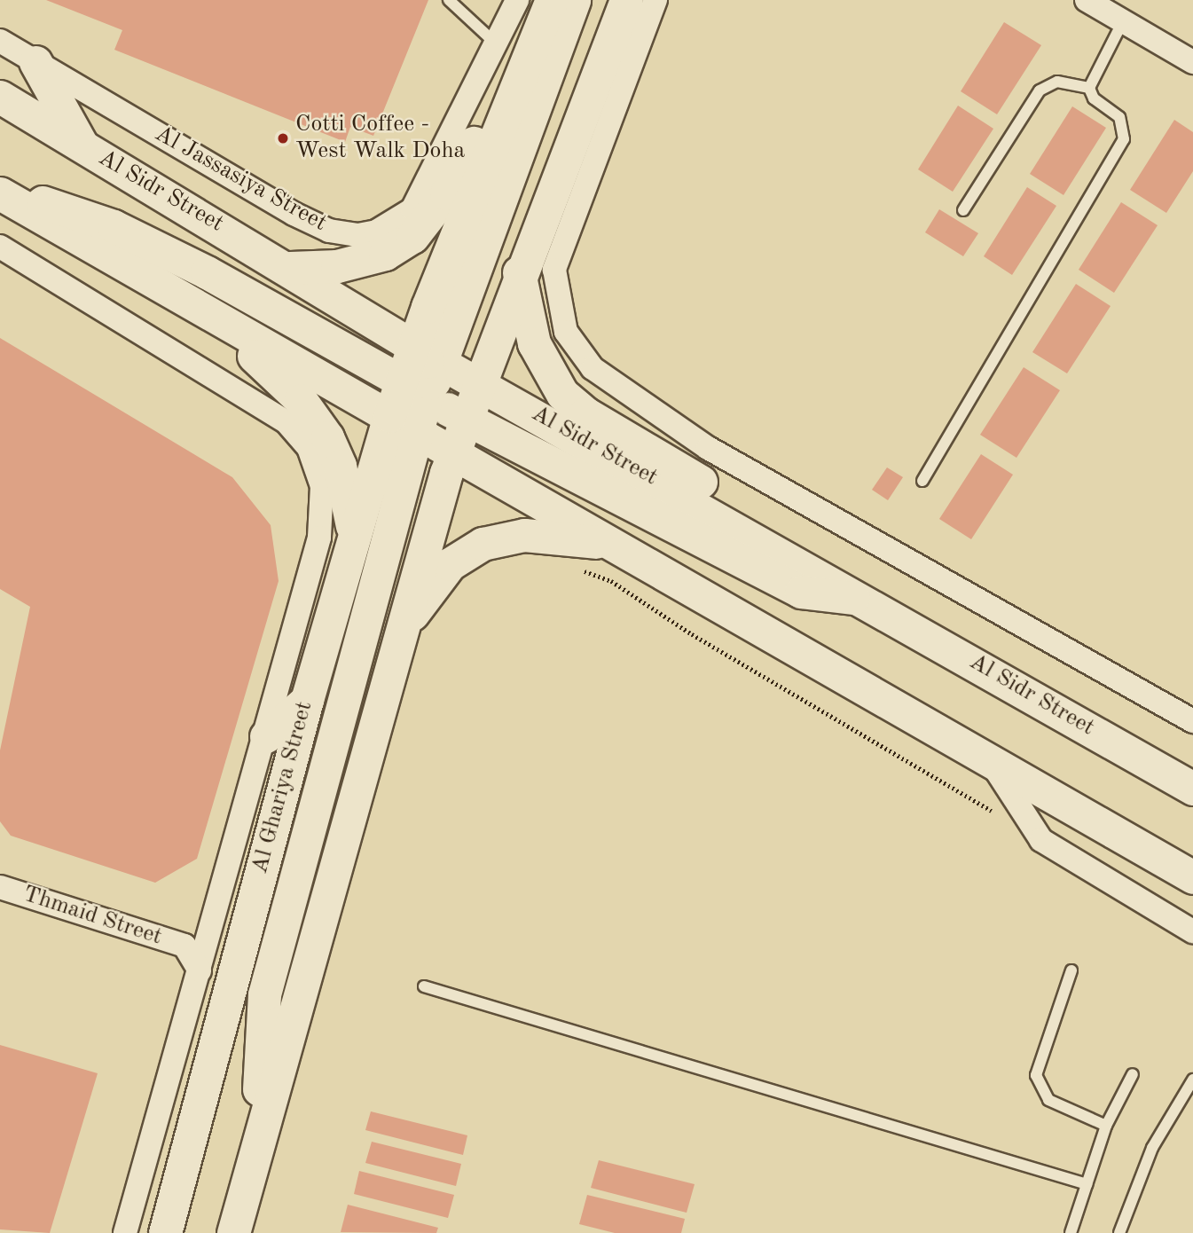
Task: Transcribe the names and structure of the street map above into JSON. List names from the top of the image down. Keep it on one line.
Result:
{"streets":{"main road":["Al Sidr Street","Al Ghariya Street"],"street":["Al Jassasiya Street","Thmaid Street"]},"crossings":[["Al Sidr Street","Al Ghariya Street"],["Al Ghariya Street","Thmaid Street"]],"places":["Cotti Coffee - West Walk Doha"]}
